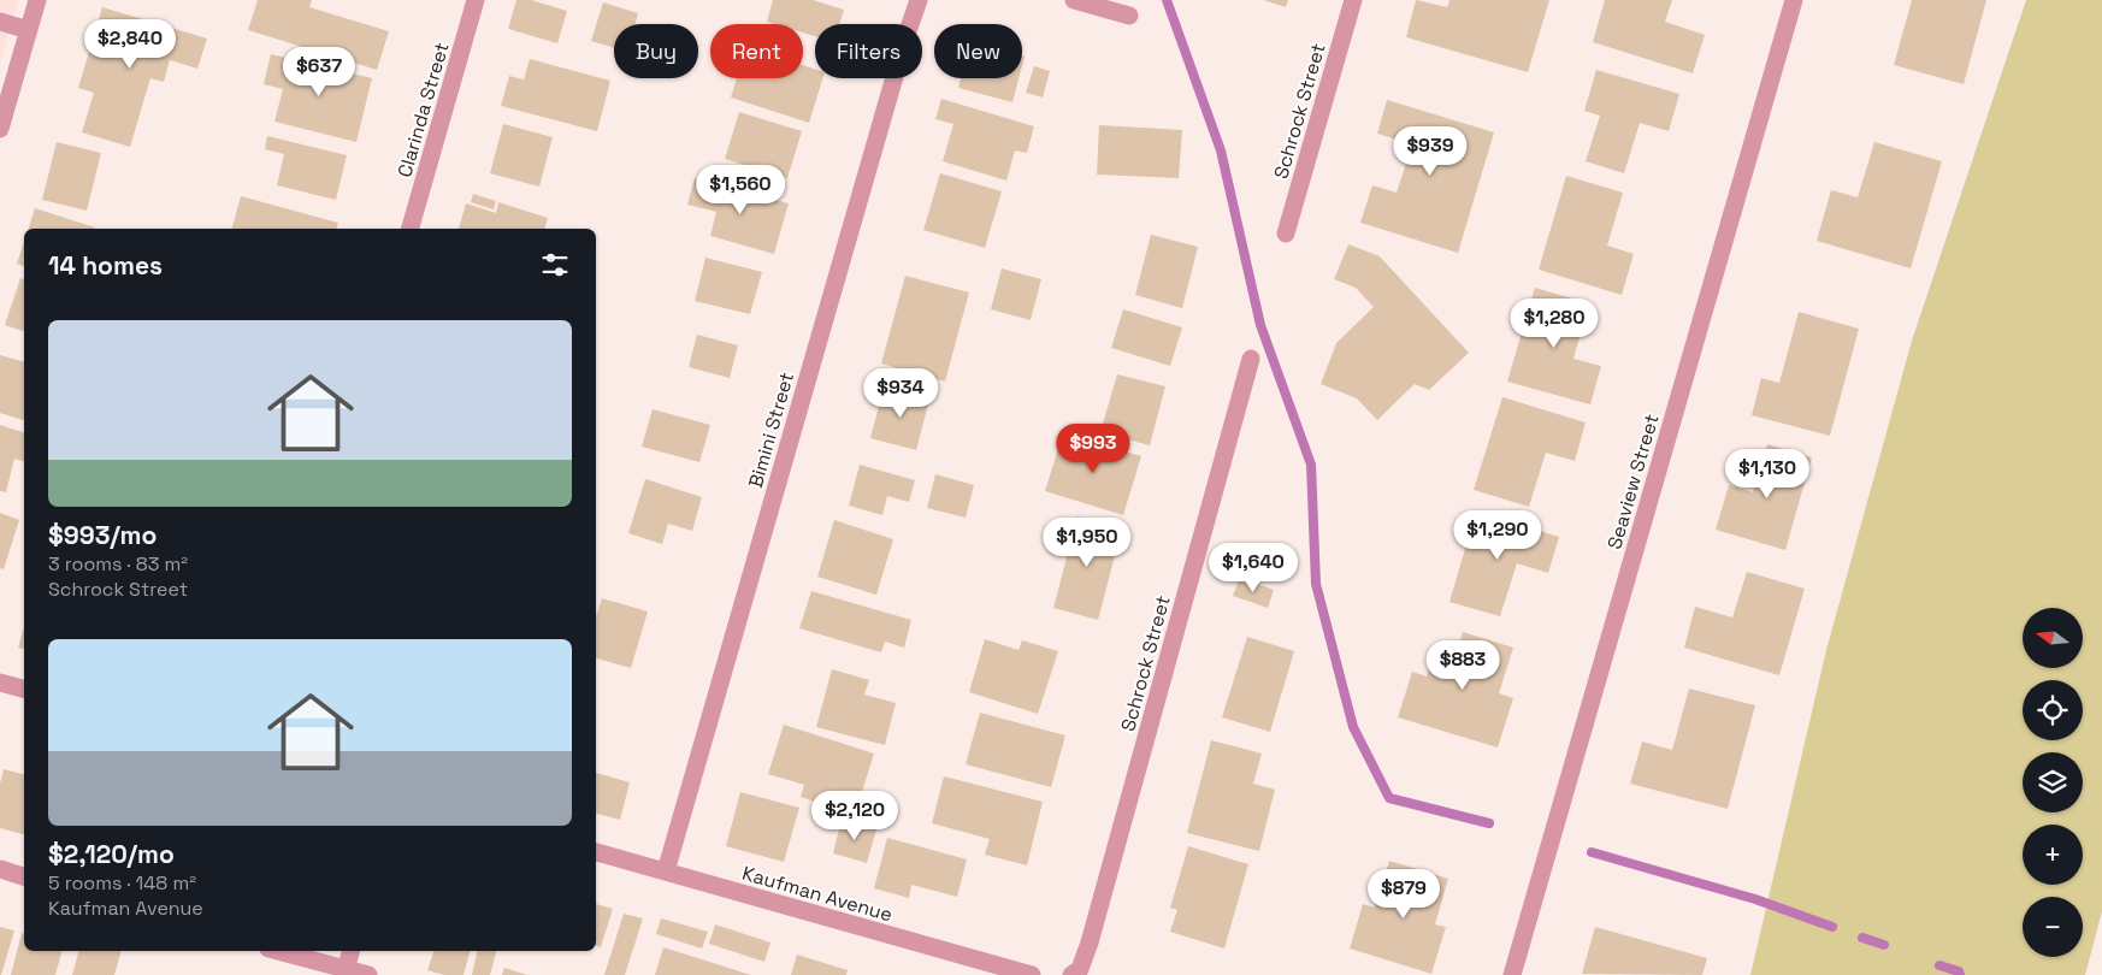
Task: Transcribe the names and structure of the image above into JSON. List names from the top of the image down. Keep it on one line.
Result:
{"streets":{"street":["Clarinda Street","Schrock Street","Bimini Street","Seaview Street","Kaufman Avenue"]},"crossings":[["Bimini Street","Kaufman Avenue"]],"north":"left","page":{"price":["$2,840","$637","$939","$1,560","$1,280","$934","$993","$1,130","$1,290","$1,950","$1,640","$883","$2,120","$879"],"chip":["Buy","Rent","Filters","New"],"heading":"14 homes","list":[{"name":"$993/mo","note":"3 rooms · 83 m² · Schrock Street"},{"name":"$2,120/mo","note":"5 rooms · 148 m² · Kaufman Avenue"}],"map_buttons":["+","−"]}}
